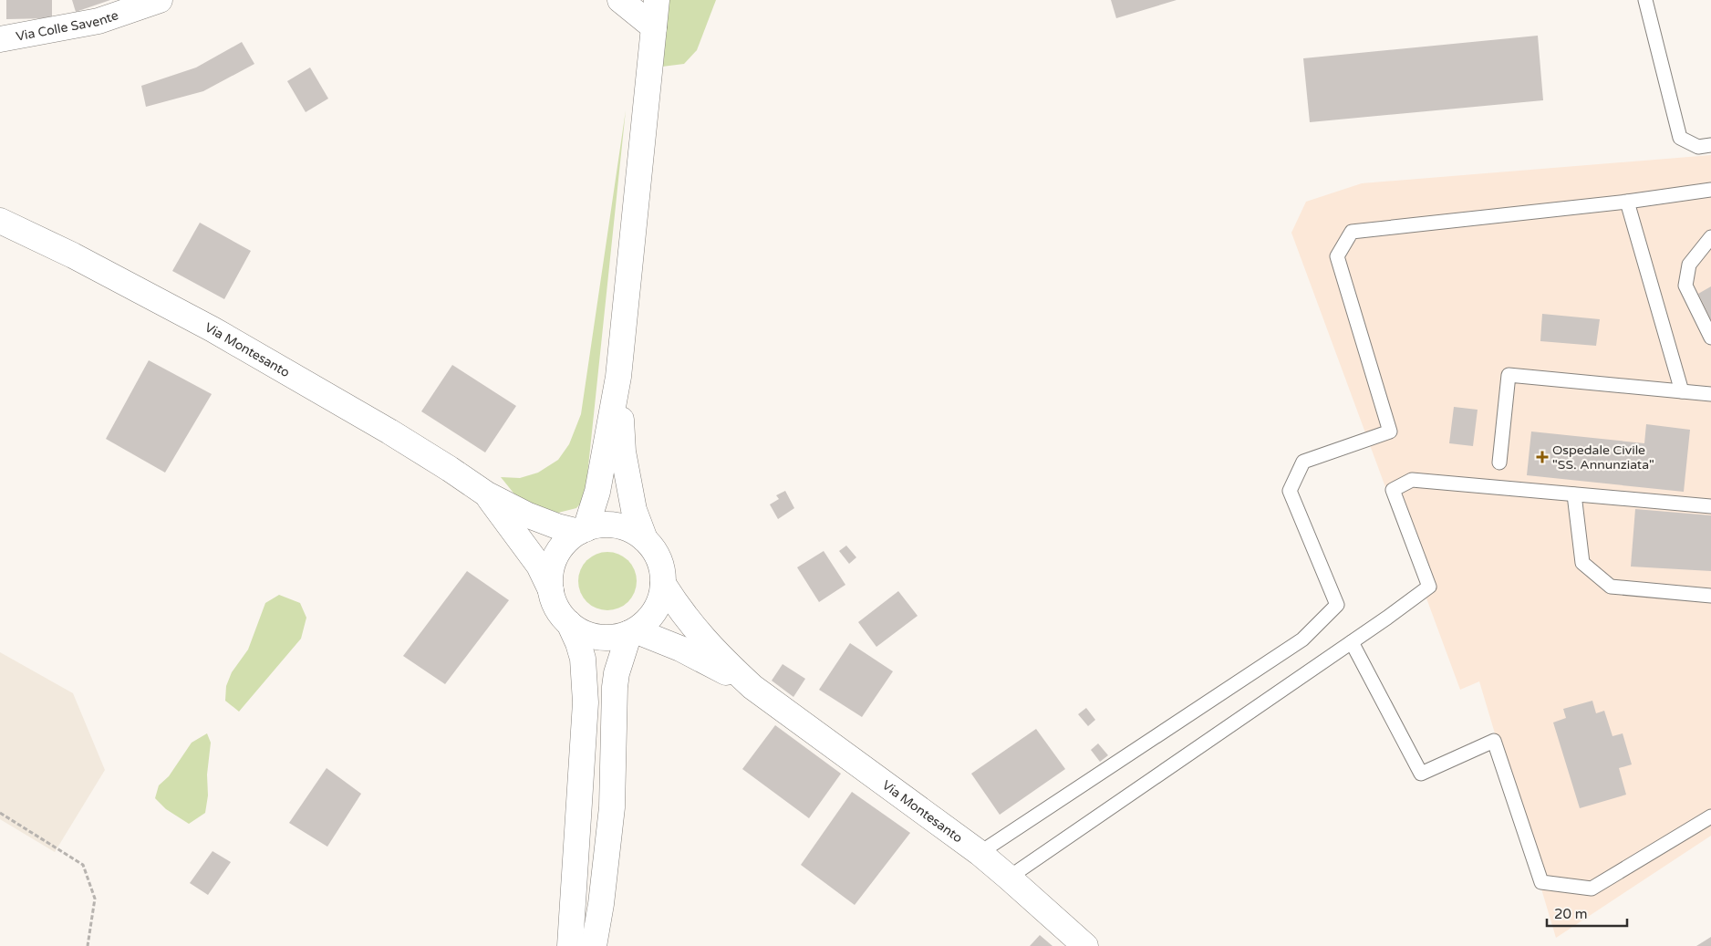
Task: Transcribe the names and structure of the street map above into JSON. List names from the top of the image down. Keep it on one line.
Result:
{"streets":{"main road":["Via Colle Savente","Via Montesanto"]},"places":{"health":["Ospedale Civile \"SS. Annunziata\""]},"scale_bar":"20 m"}
